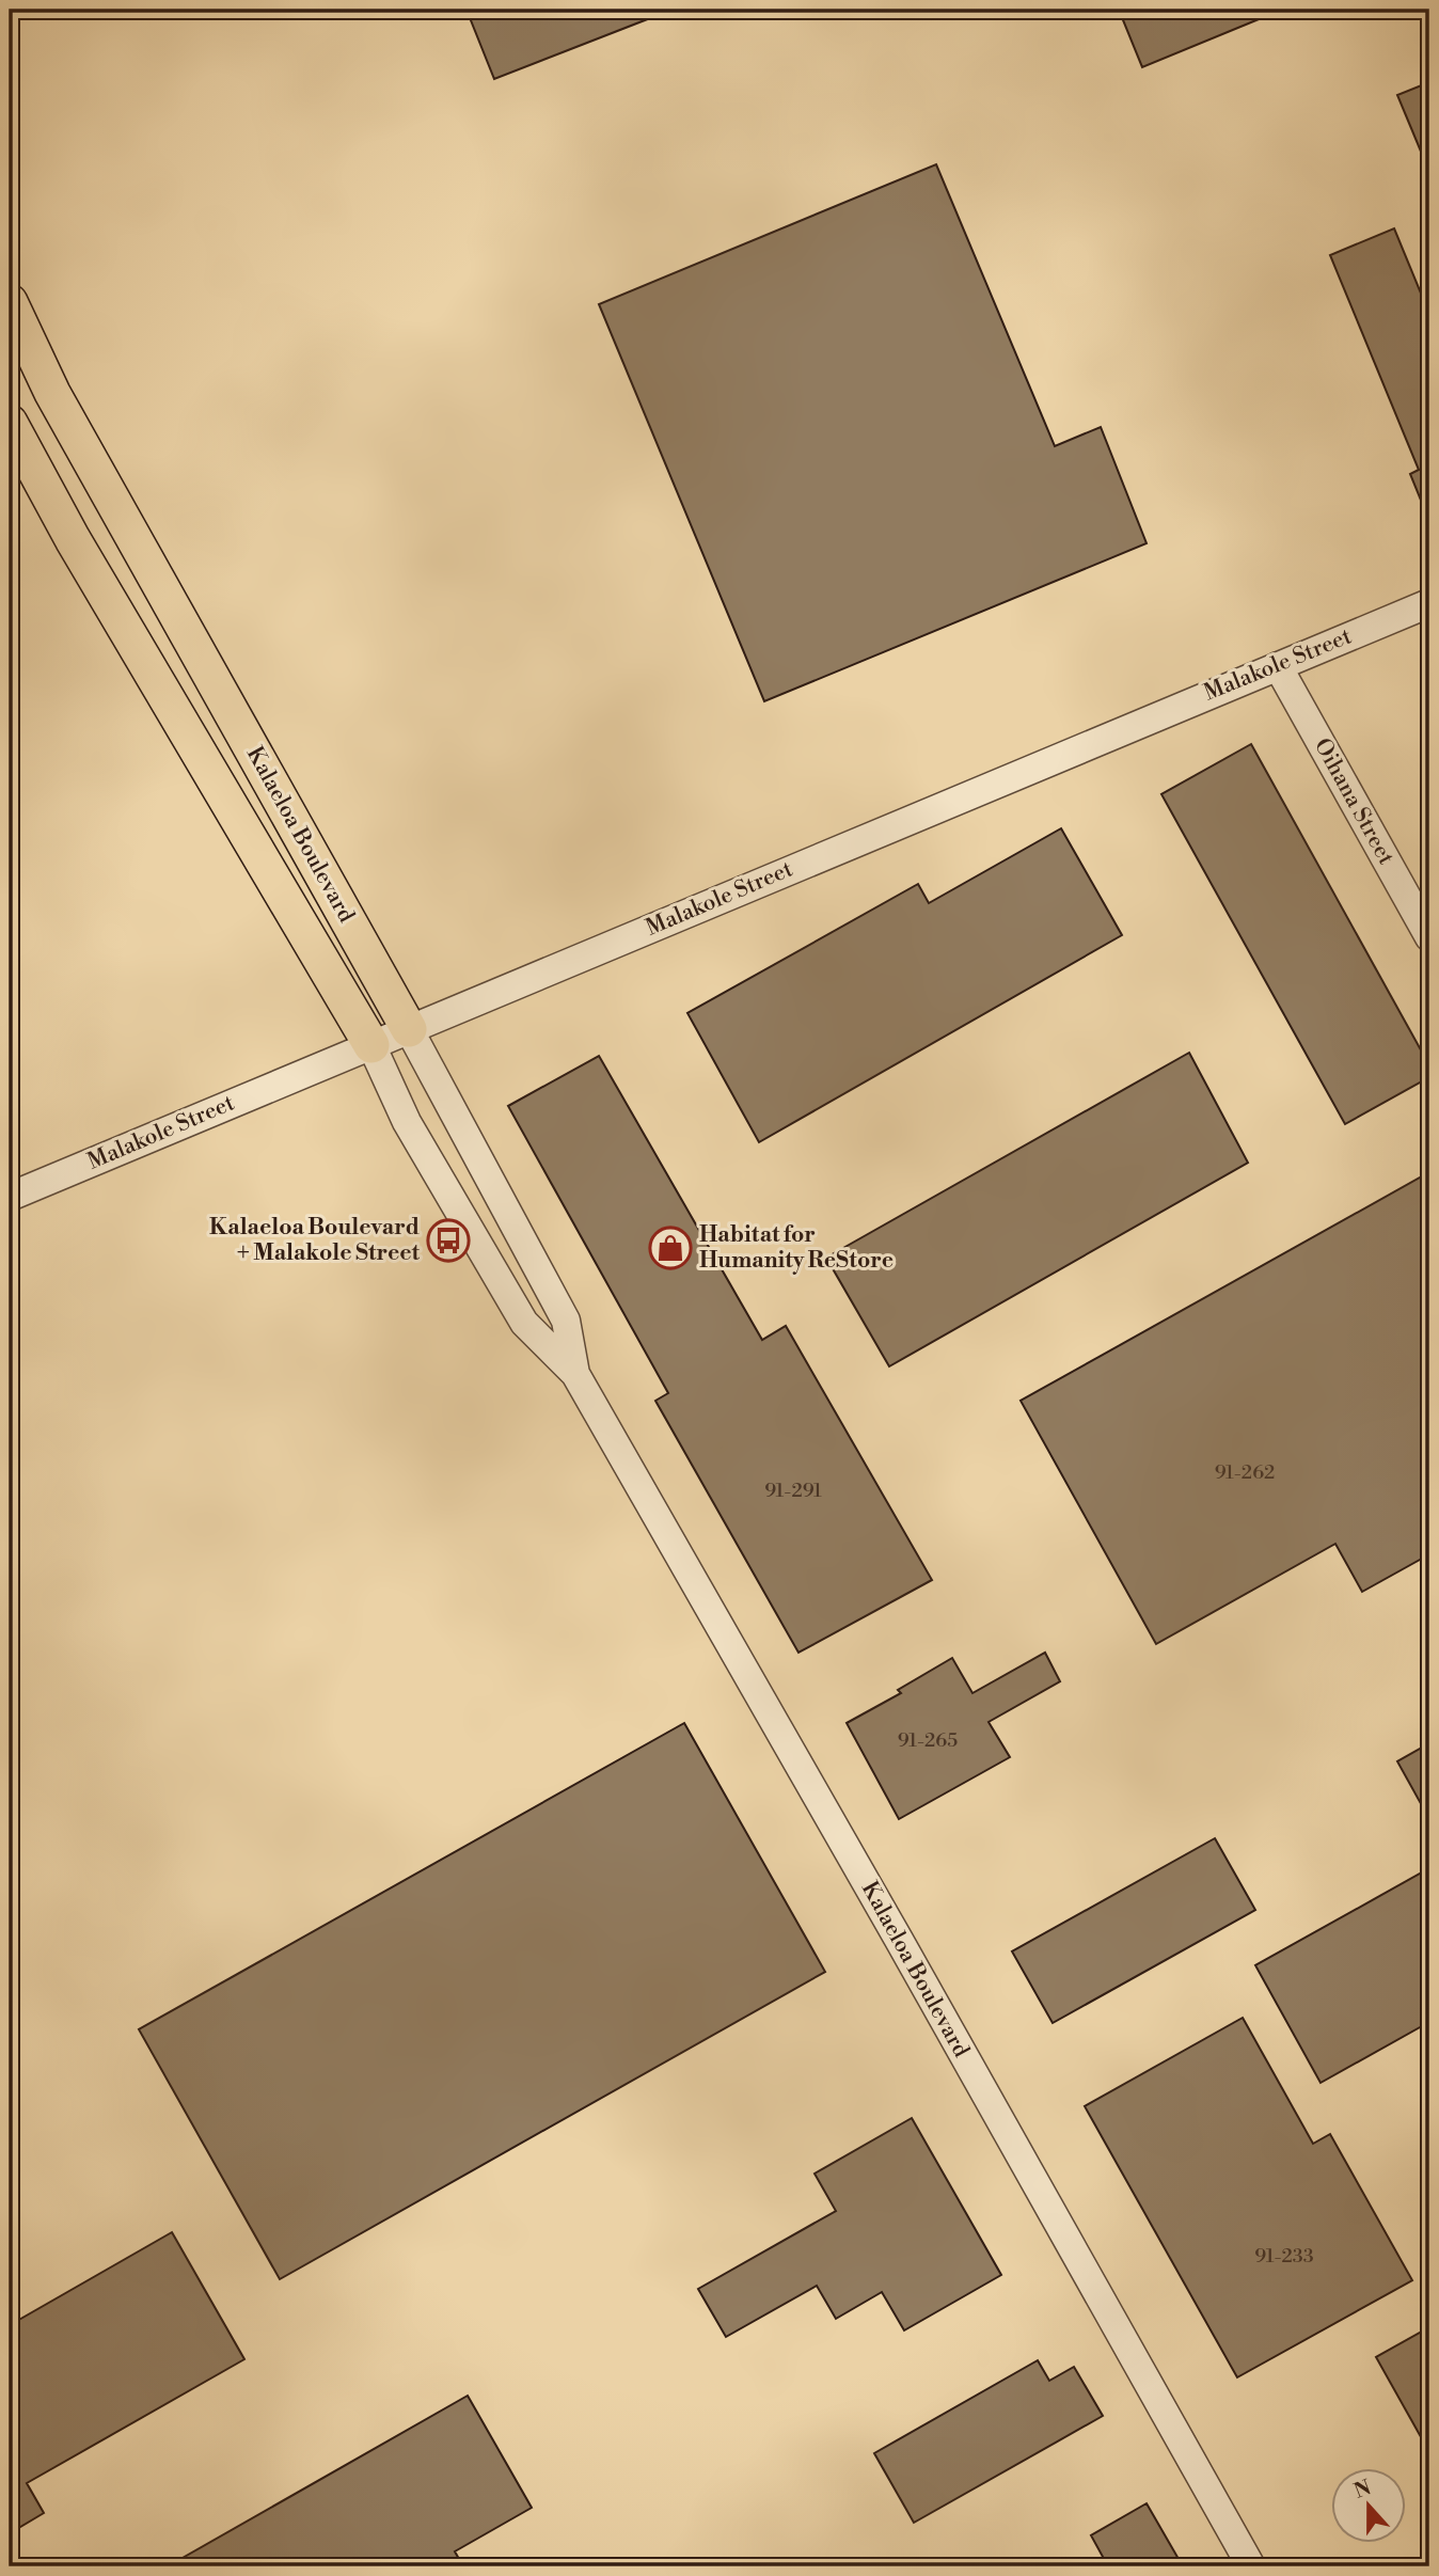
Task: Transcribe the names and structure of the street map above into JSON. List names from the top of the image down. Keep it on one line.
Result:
{"streets":{"main road":["Kalaeloa Boulevard"],"street":["Malakole Street","Oihana Street"]},"crossings":[["Malakole Street","Oihana Street"],["Malakole Street","Kalaeloa Boulevard"]],"places":{"bus stop":["Kalaeloa Boulevard + Malakole Street"],"shop":["Habitat for Humanity ReStore"]},"house_numbers":["91-262","91-291","91-265","91-233"],"north":"top"}
